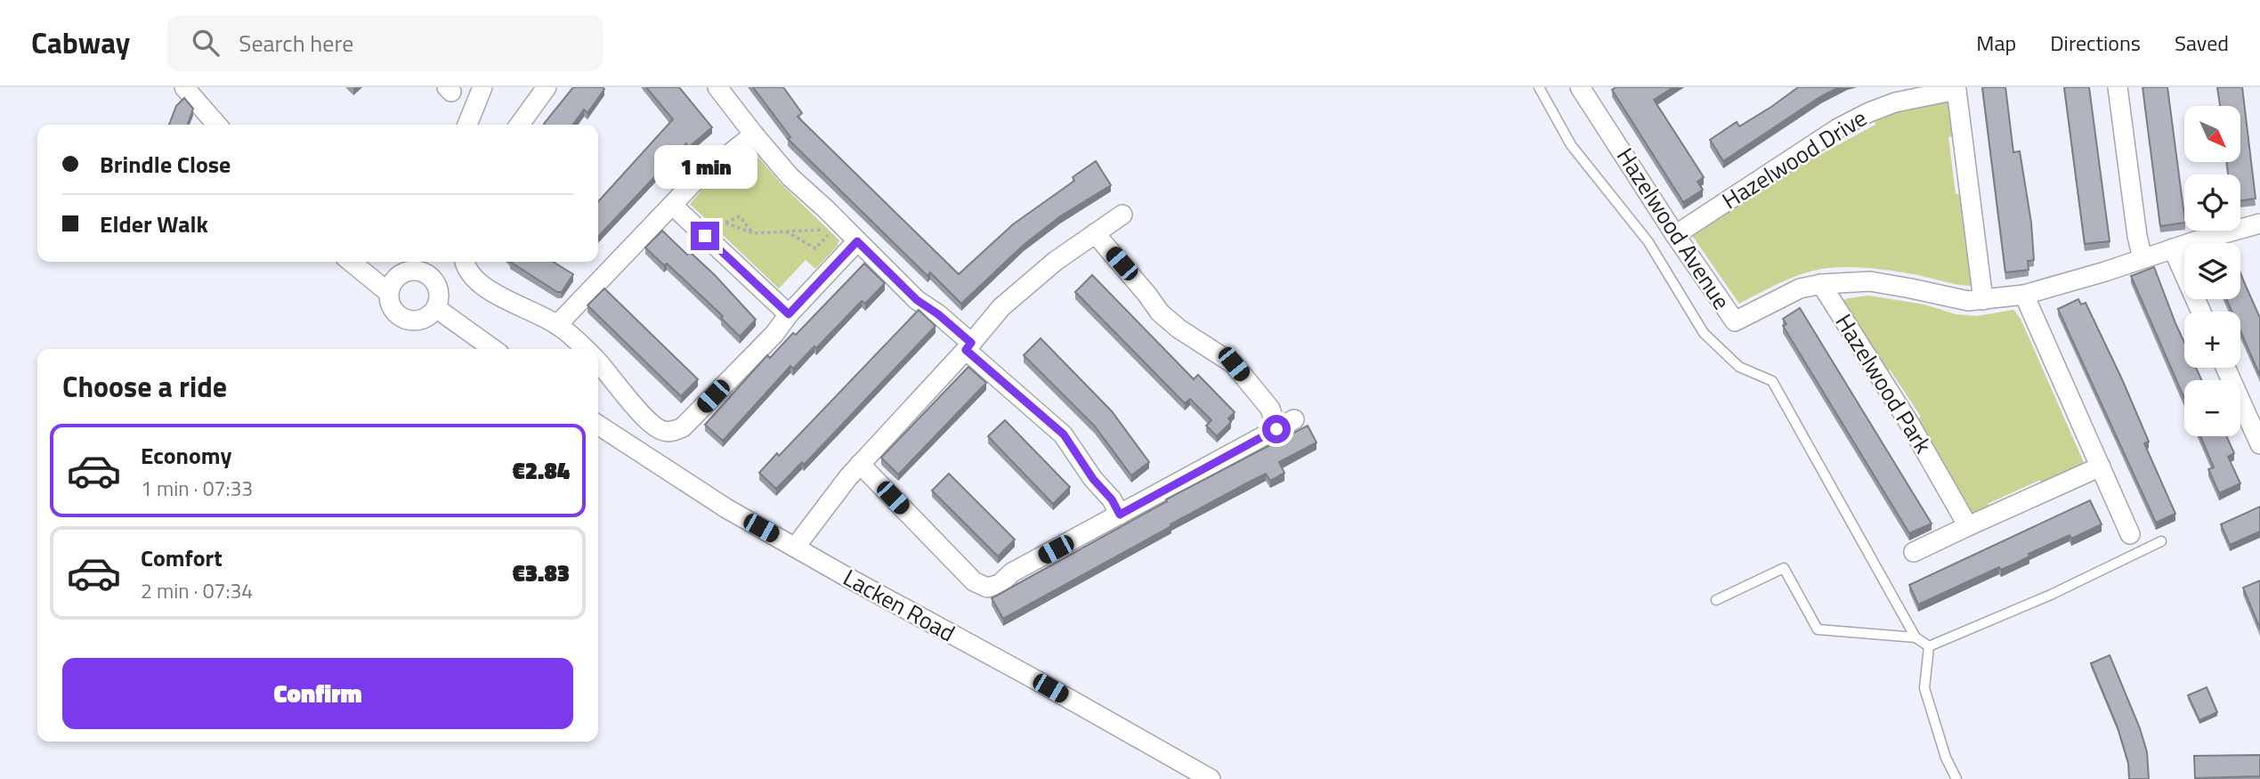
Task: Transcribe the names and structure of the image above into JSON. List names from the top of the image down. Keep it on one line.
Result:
{"streets":{"street":["Hazelwood Drive","Hazelwood Avenue","Hazelwood Park","Lacken Road"]},"crossings":[["Hazelwood Drive","Hazelwood Avenue"],["Hazelwood Drive","Hazelwood Park"],["Hazelwood Avenue","Hazelwood Park"]],"north":"bottom right","page":{"header":"Cabway","search":"Search here","nav":["Map","Directions","Saved"],"map_buttons":["+","−"],"banner":["Brindle Close","Elder Walk"],"bubble":"1 min","heading":"Choose a ride","list":[{"name":"Economy","note":"1 min · 07:33","value":"€2.84"},{"name":"Comfort","note":"2 min · 07:34","value":"€3.83"}],"buttons":"Confirm"}}
